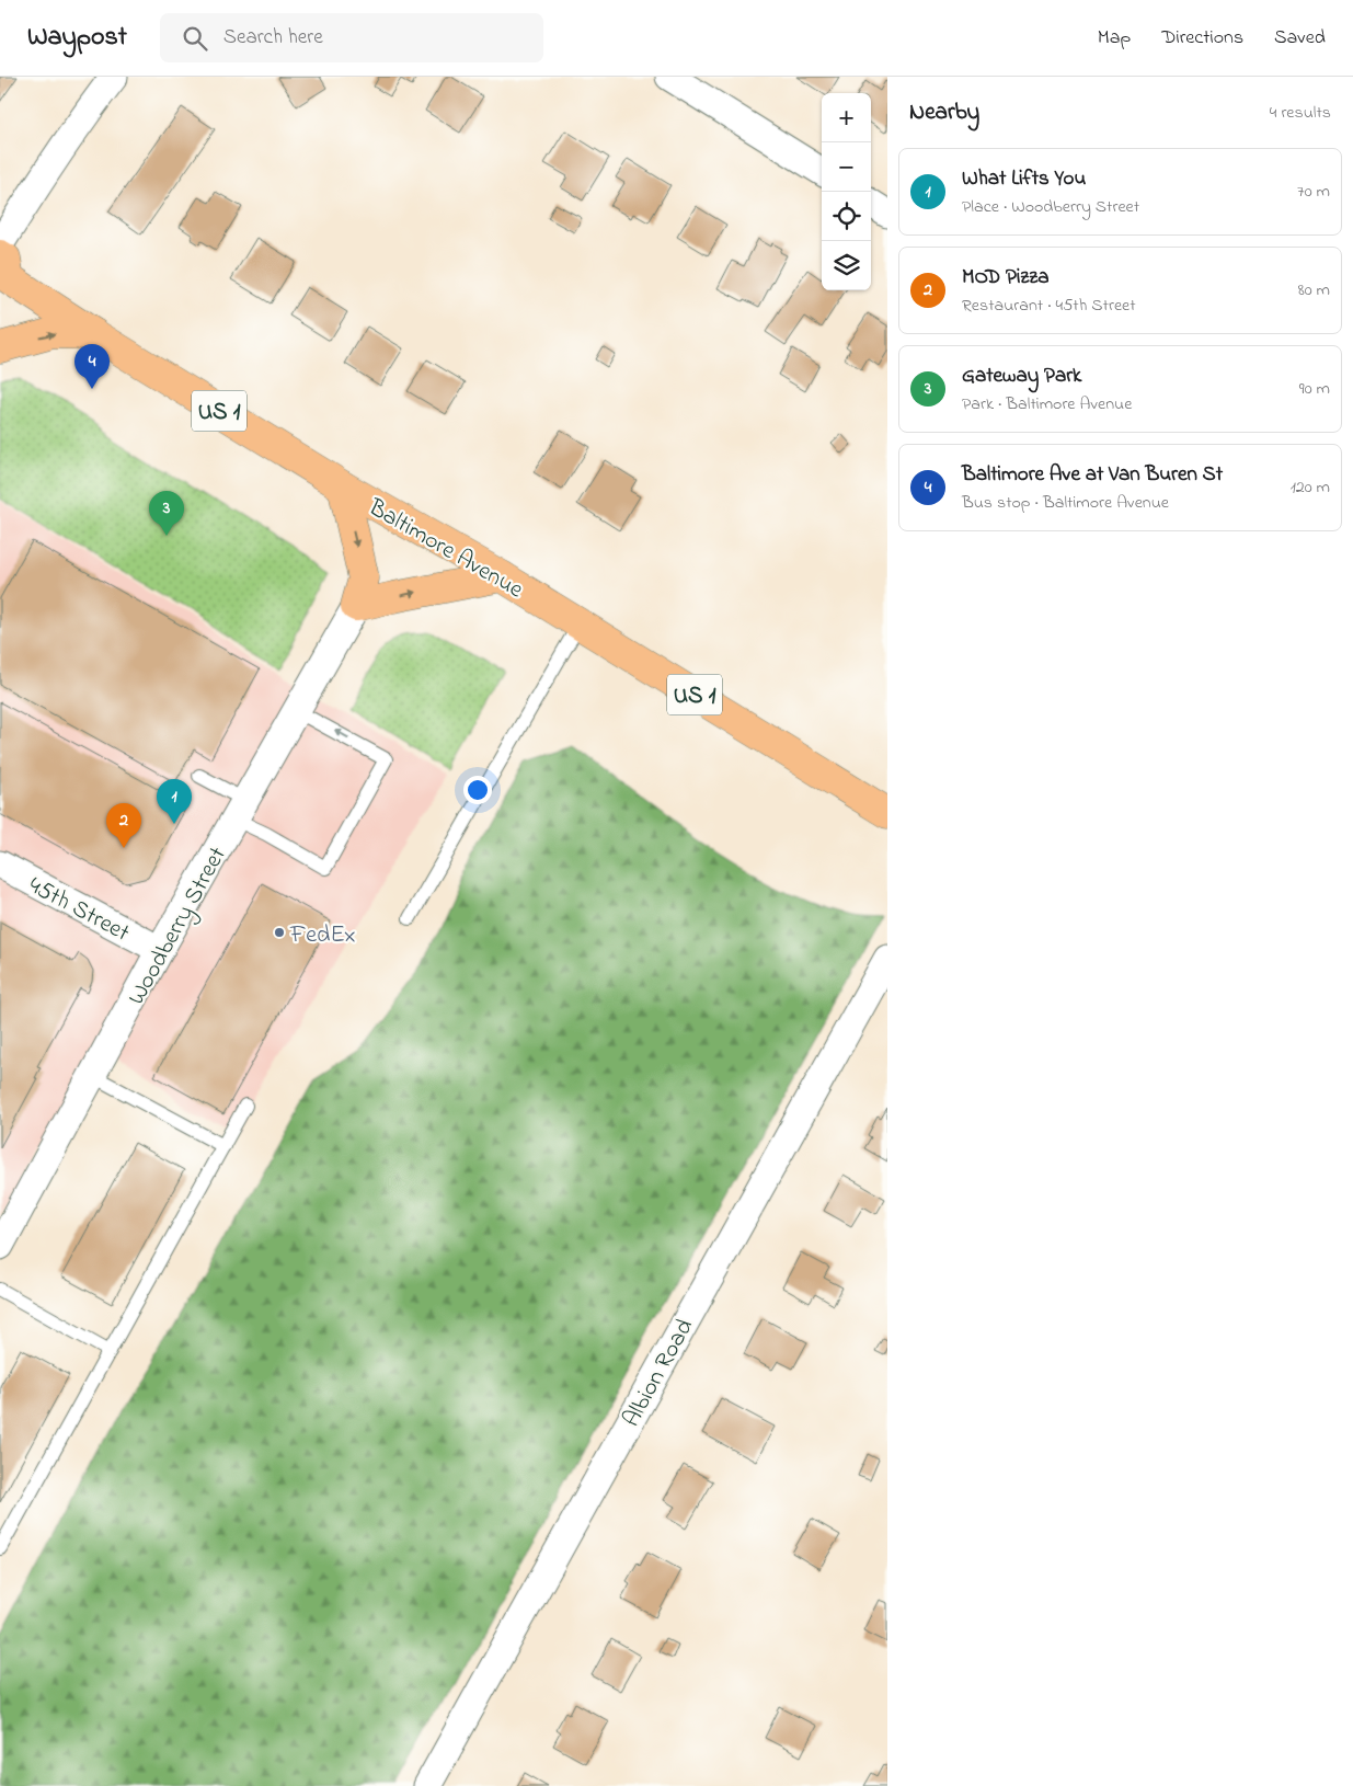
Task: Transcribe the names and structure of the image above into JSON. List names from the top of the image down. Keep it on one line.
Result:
{"streets":{"main road":["US 1","Baltimore Avenue"],"street":["45th Street","Woodberry Street","Albion Road"]},"crossings":[["45th Street","Woodberry Street"]],"places":["FedEx"],"page":{"header":"Waypost","search":"Search here","nav":["Map","Directions","Saved"],"heading":["Nearby","4 results"],"map_buttons":["+","−"],"list":[{"mark":"1","name":"What Lifts You","note":"Place · Woodberry Street","value":"70 m"},{"mark":"2","name":"MOD Pizza","note":"Restaurant · 45th Street","value":"80 m"},{"mark":"3","name":"Gateway Park","note":"Park · Baltimore Avenue","value":"90 m"},{"mark":"4","name":"Baltimore Ave at Van Buren St","note":"Bus stop · Baltimore Avenue","value":"120 m"}],"pins":["4","3","1","2"]}}
